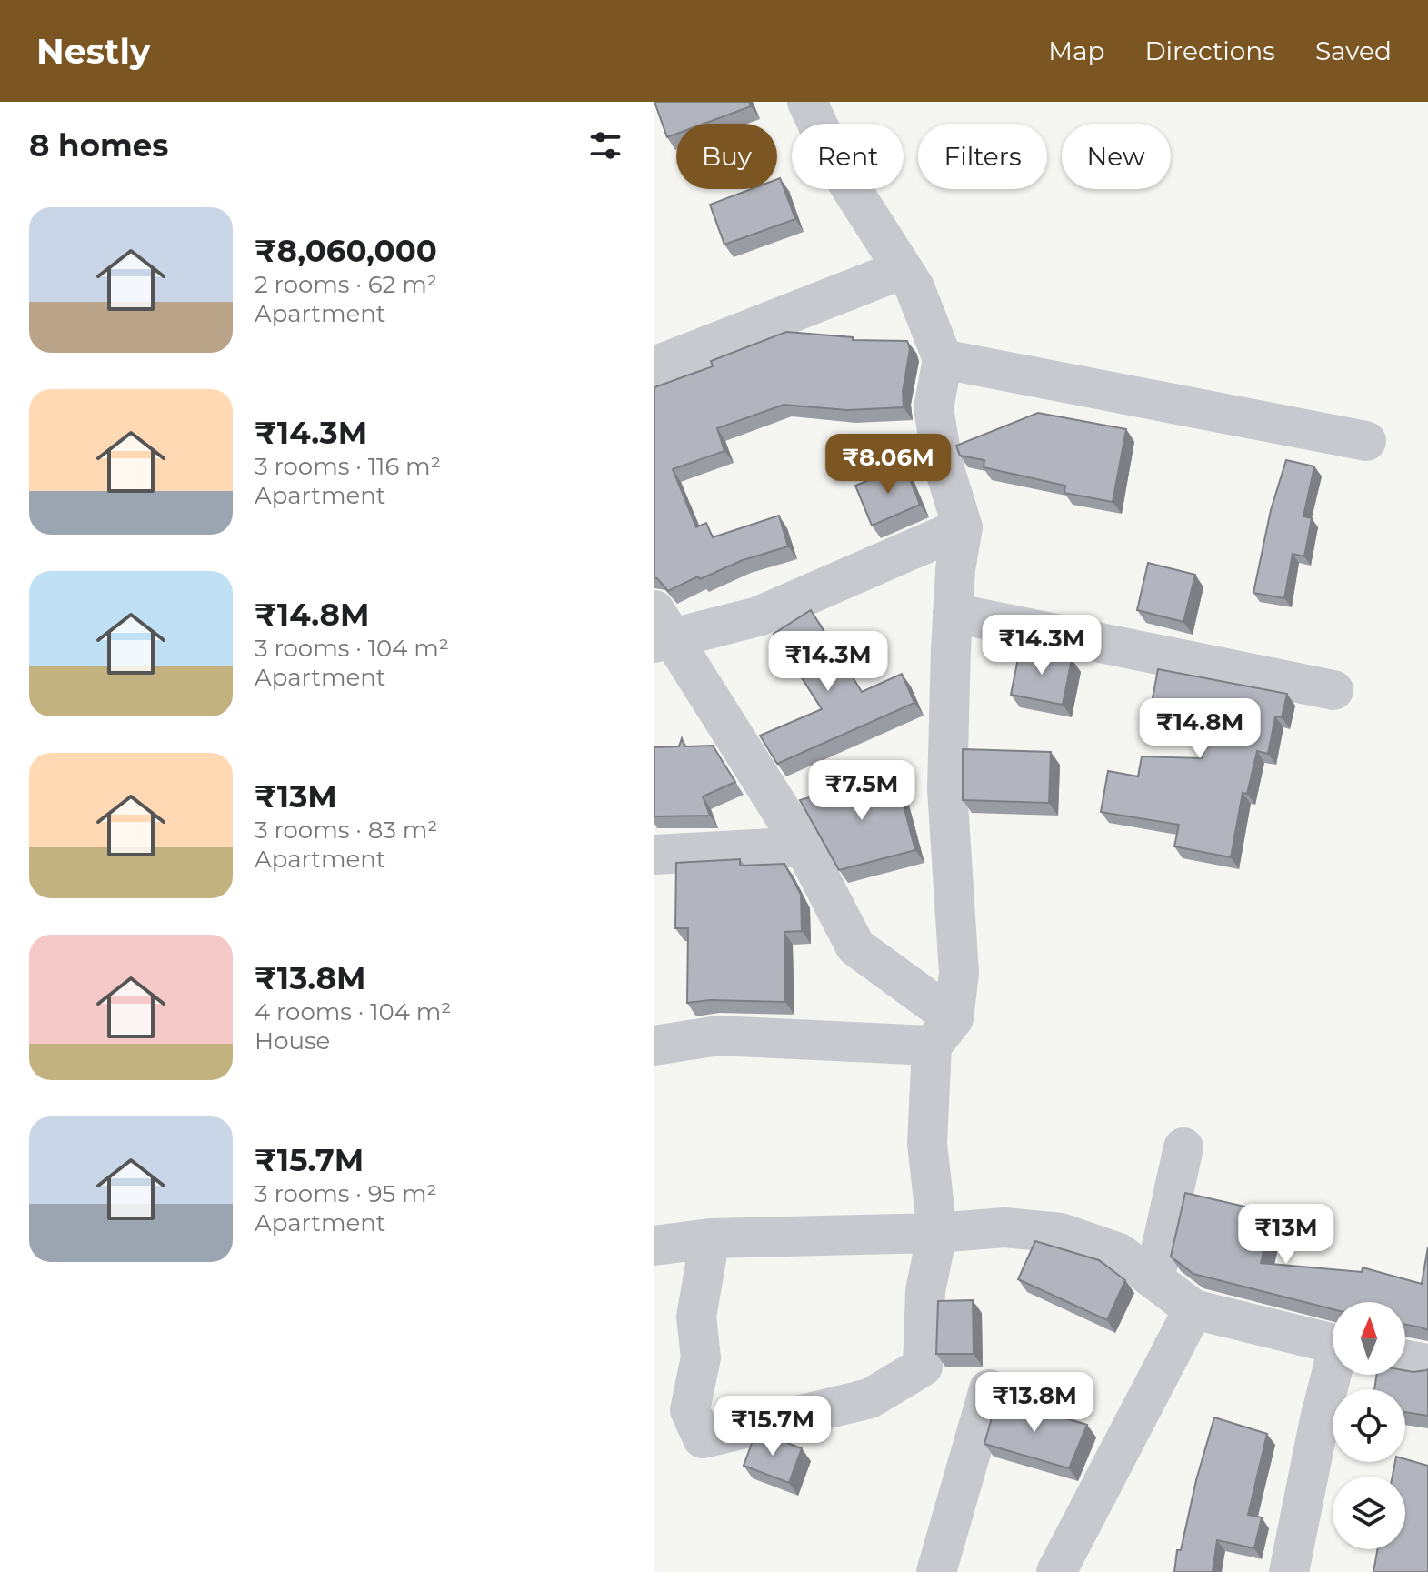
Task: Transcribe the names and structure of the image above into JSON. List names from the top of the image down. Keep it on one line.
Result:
{"north":"top","page":{"header":"Nestly","nav":["Map","Directions","Saved"],"heading":"8 homes","chip":["Buy","Rent","Filters","New"],"list":[{"name":"₹8,060,000","note":"2 rooms · 62 m² · Apartment"},{"name":"₹14.3M","note":"3 rooms · 116 m² · Apartment"},{"name":"₹14.8M","note":"3 rooms · 104 m² · Apartment"},{"name":"₹13M","note":"3 rooms · 83 m² · Apartment"},{"name":"₹13.8M","note":"4 rooms · 104 m² · House"},{"name":"₹15.7M","note":"3 rooms · 95 m² · Apartment"}],"price":["₹8.06M","₹14.3M","₹14.3M","₹14.8M","₹7.5M","₹13M","₹13.8M","₹15.7M"]}}
